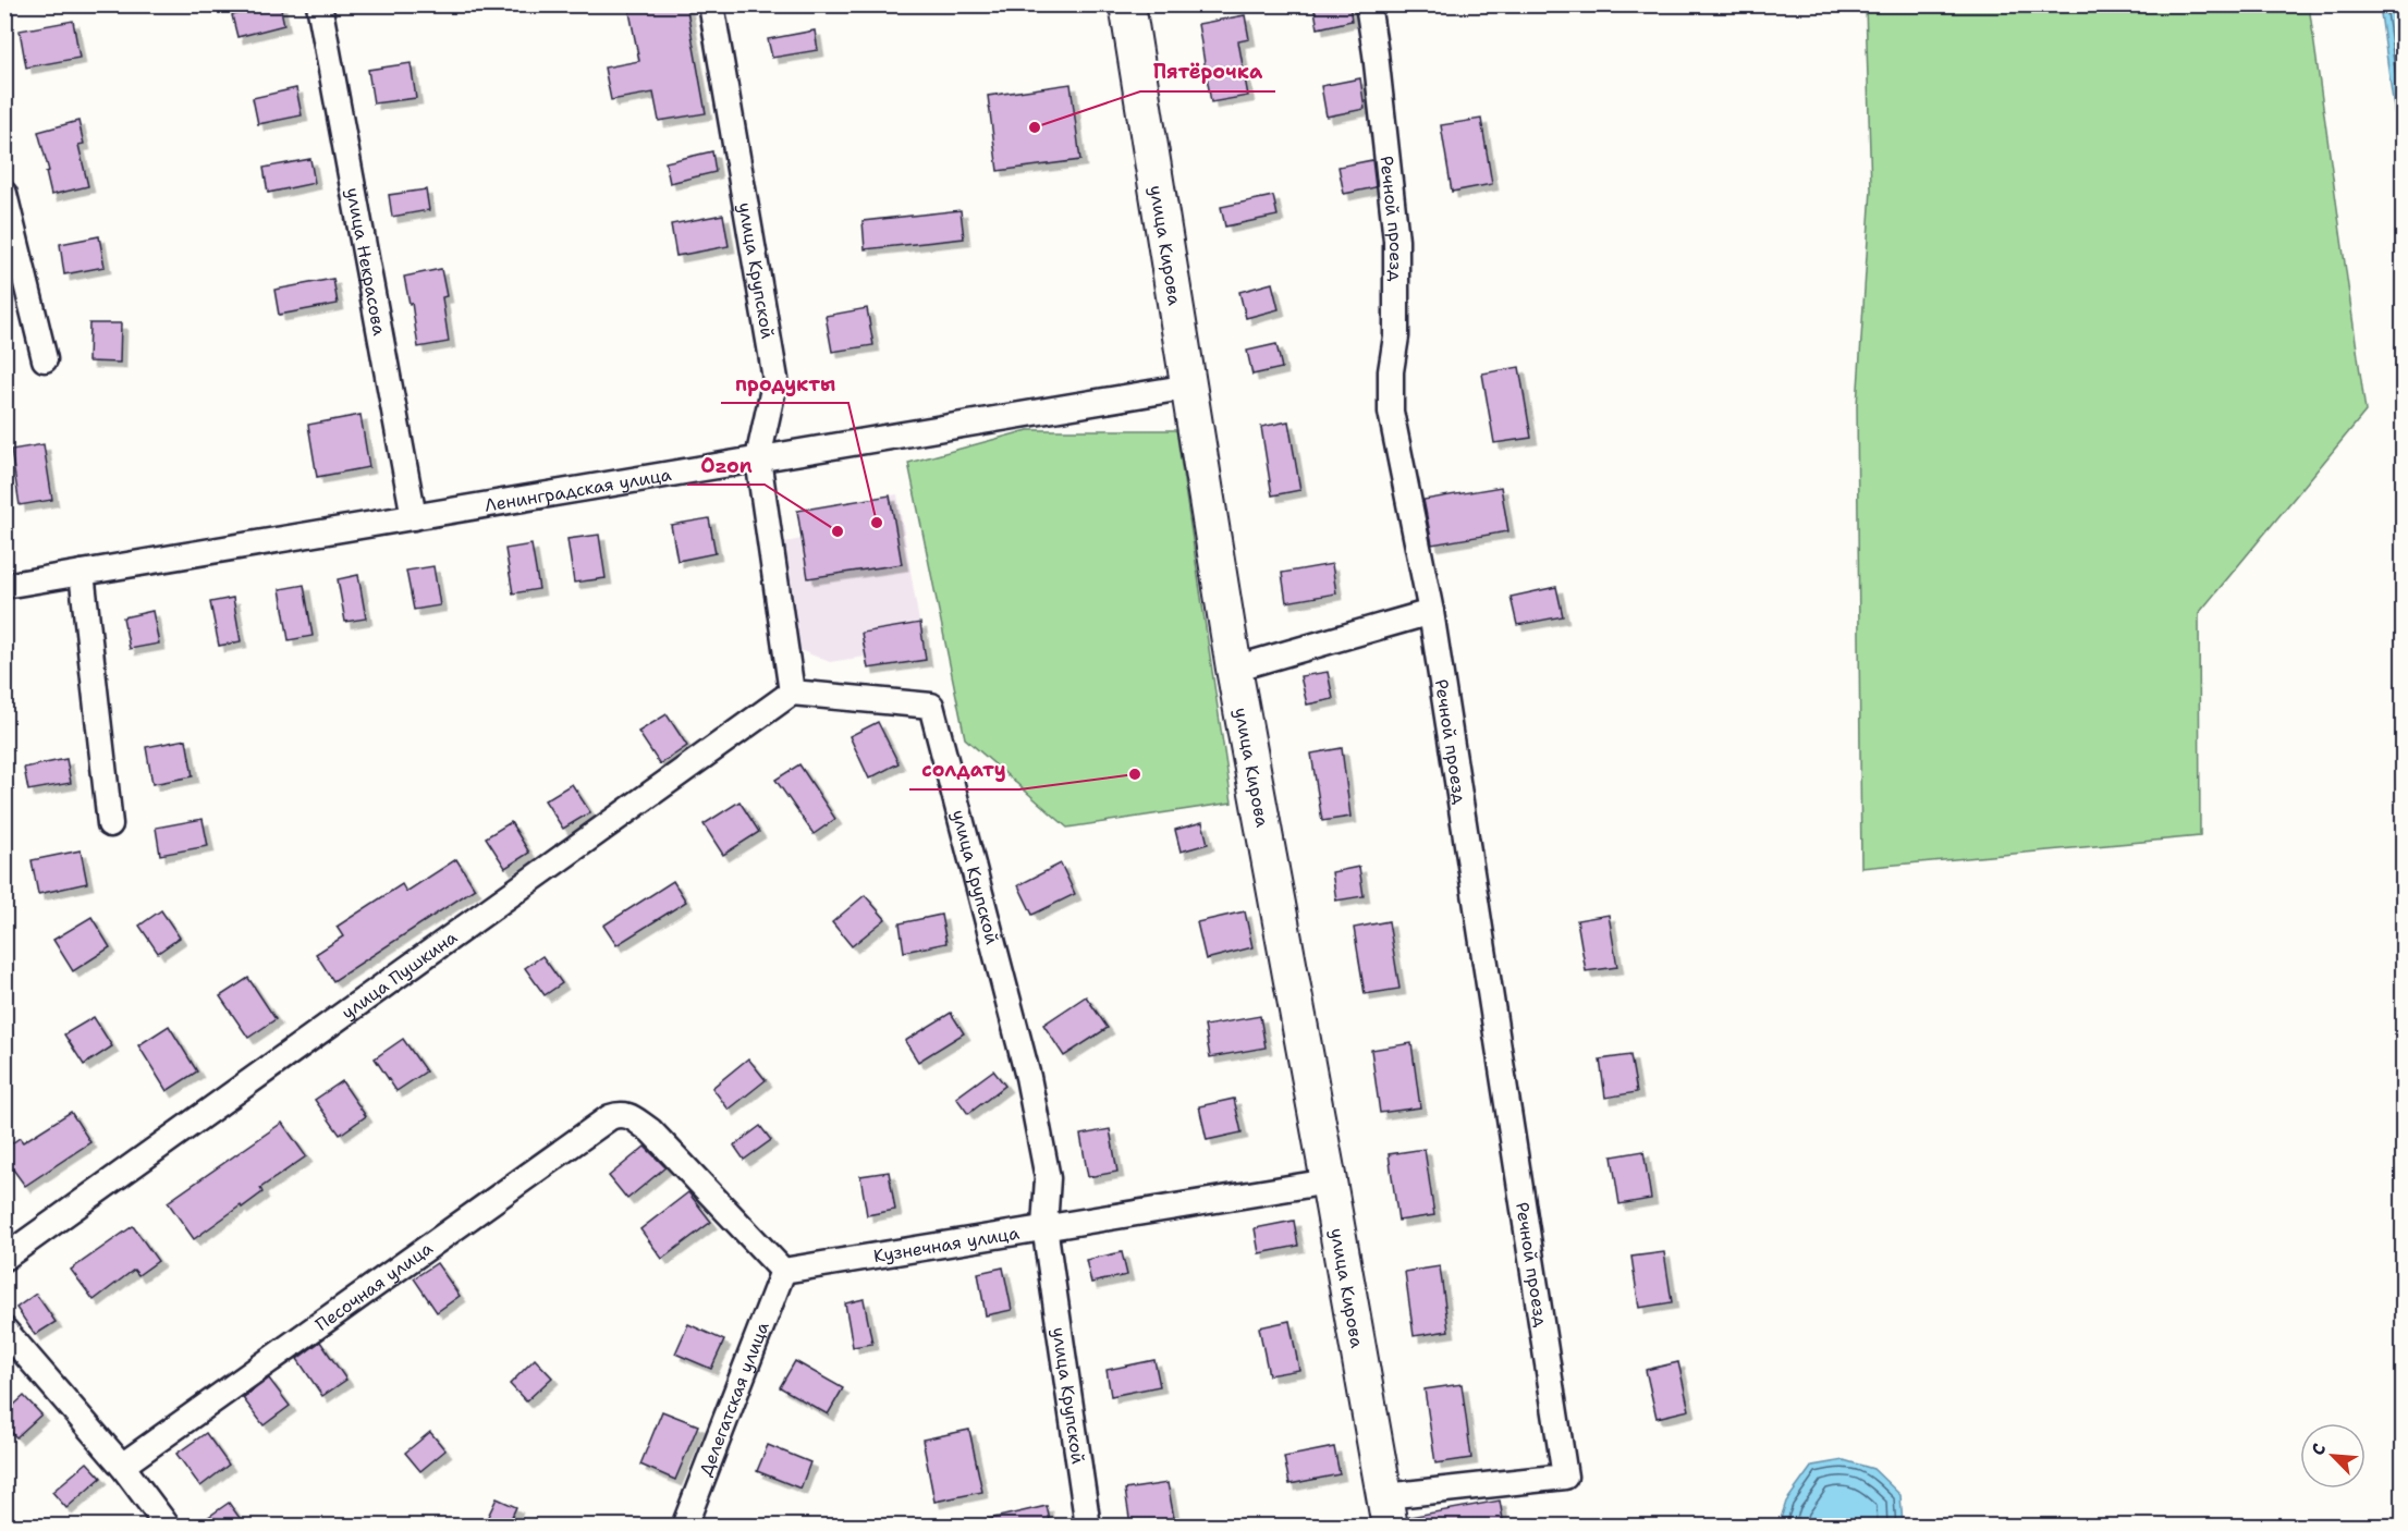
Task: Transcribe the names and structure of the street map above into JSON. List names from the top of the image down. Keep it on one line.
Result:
{"streets":{"street":["Речной проезд","улица Кирова","улица Некрасова","улица Крупской","Ленинградская улица","улица Пушкина","Кузнечная улица","Песочная улица","Делегатская улица"]},"crossings":[["Речной проезд","улица Кирова"],["улица Кирова","Ленинградская улица"],["улица Кирова","Кузнечная улица"],["улица Некрасова","Ленинградская улица"],["улица Крупской","Ленинградская улица"],["улица Крупской","улица Пушкина"],["улица Крупской","Кузнечная улица"],["Кузнечная улица","Песочная улица"],["Кузнечная улица","Делегатская улица"],["Песочная улица","Делегатская улица"]],"places":["Пятёрочка","продукты","Ozon","солдату"],"north":"top left"}
